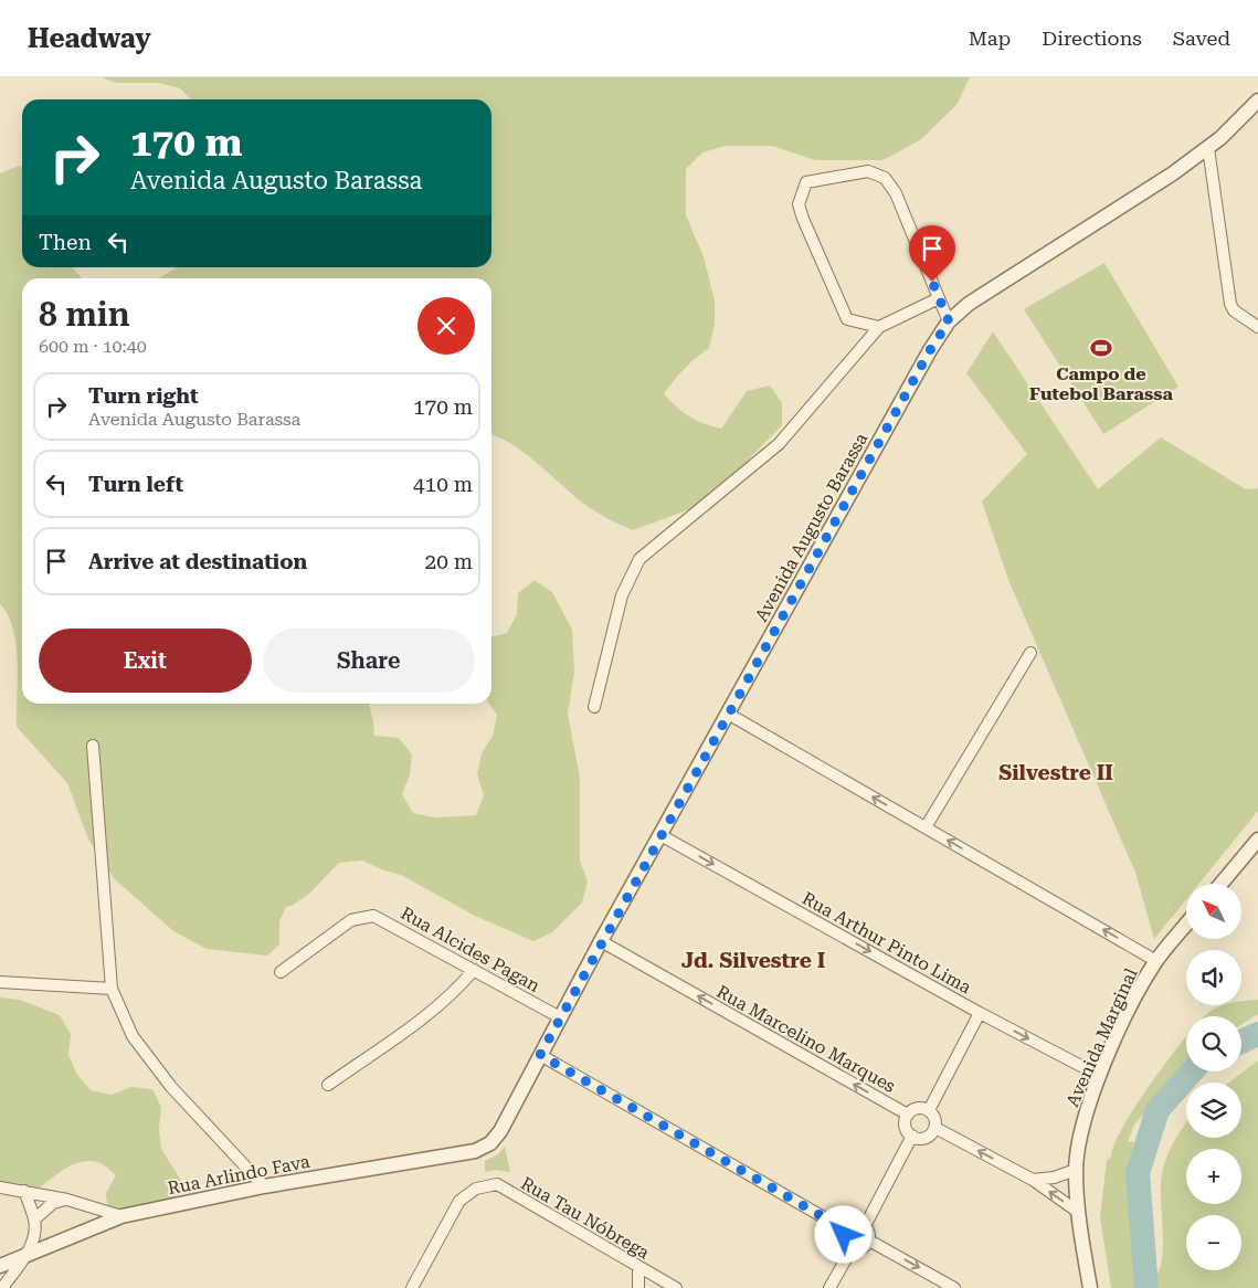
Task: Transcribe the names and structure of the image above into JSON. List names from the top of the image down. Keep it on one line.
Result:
{"streets":{"street":["Avenida Augusto Barassa","Rua Arthur Pinto Lima","Rua Alcides Pagan","Avenida Marginal","Rua Marcelino Marques","Rua Arlindo Fava","Rua Tau Nóbrega"]},"crossings":[["Avenida Augusto Barassa","Rua Arthur Pinto Lima"],["Avenida Augusto Barassa","Rua Alcides Pagan"],["Avenida Augusto Barassa","Rua Marcelino Marques"],["Avenida Augusto Barassa","Rua Arlindo Fava"],["Rua Arthur Pinto Lima","Avenida Marginal"]],"one_way":["Rua Arthur Pinto Lima","Rua Marcelino Marques"],"districts":["Silvestre II","Jd. Silvestre I"],"places":{"sports":["Campo de Futebol Barassa"]},"north":"top left","page":{"header":"Headway","nav":["Map","Directions","Saved"],"turn":["170 m","Avenida Augusto Barassa"],"then":"Then","heading":["8 min","600 m · 10:40"],"list":[{"name":"Turn right","note":"Avenida Augusto Barassa","value":"170 m"},{"name":"Turn left","value":"410 m"},{"name":"Arrive at destination","value":"20 m"}],"buttons":["Exit","Share"],"map_buttons":["+","−"]}}
